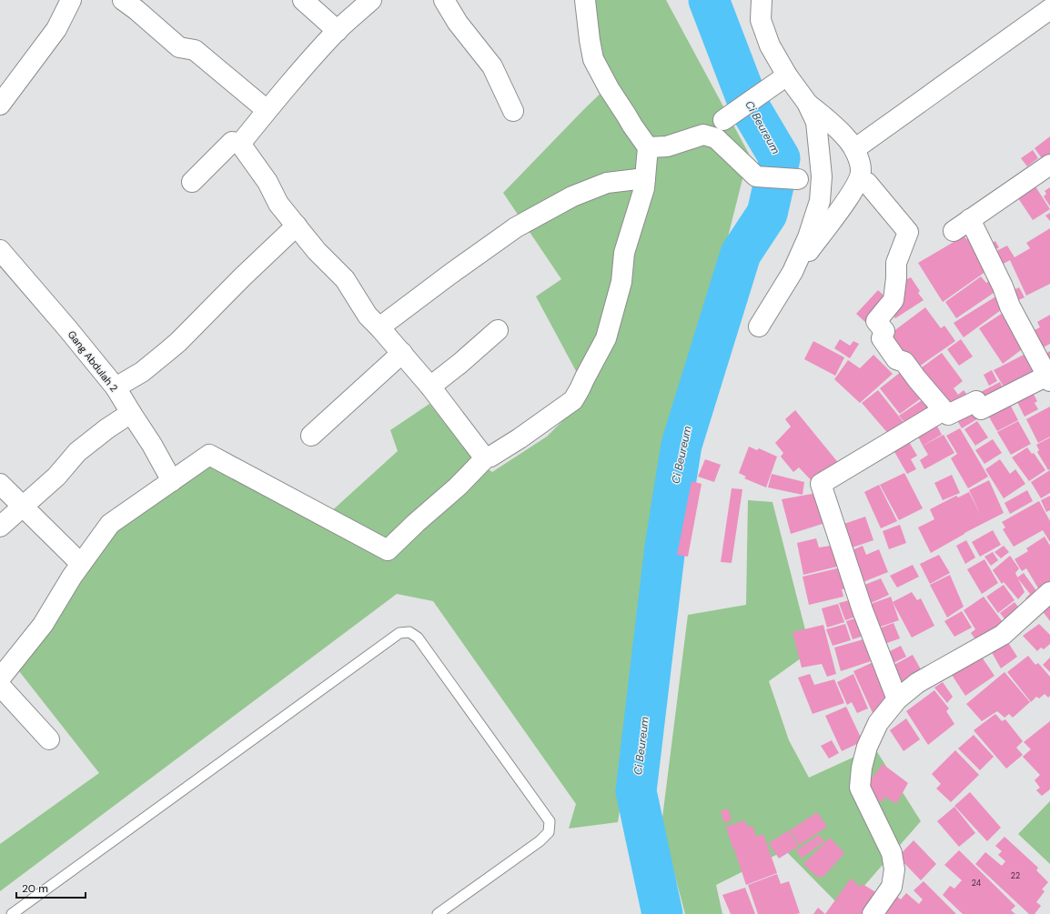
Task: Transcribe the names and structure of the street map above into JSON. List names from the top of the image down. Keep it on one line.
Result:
{"streets":{"street":["Gang Abdulah 2"]},"water":["Ci Beureum"],"house_numbers":["22","24"],"scale_bar":"20 m"}
